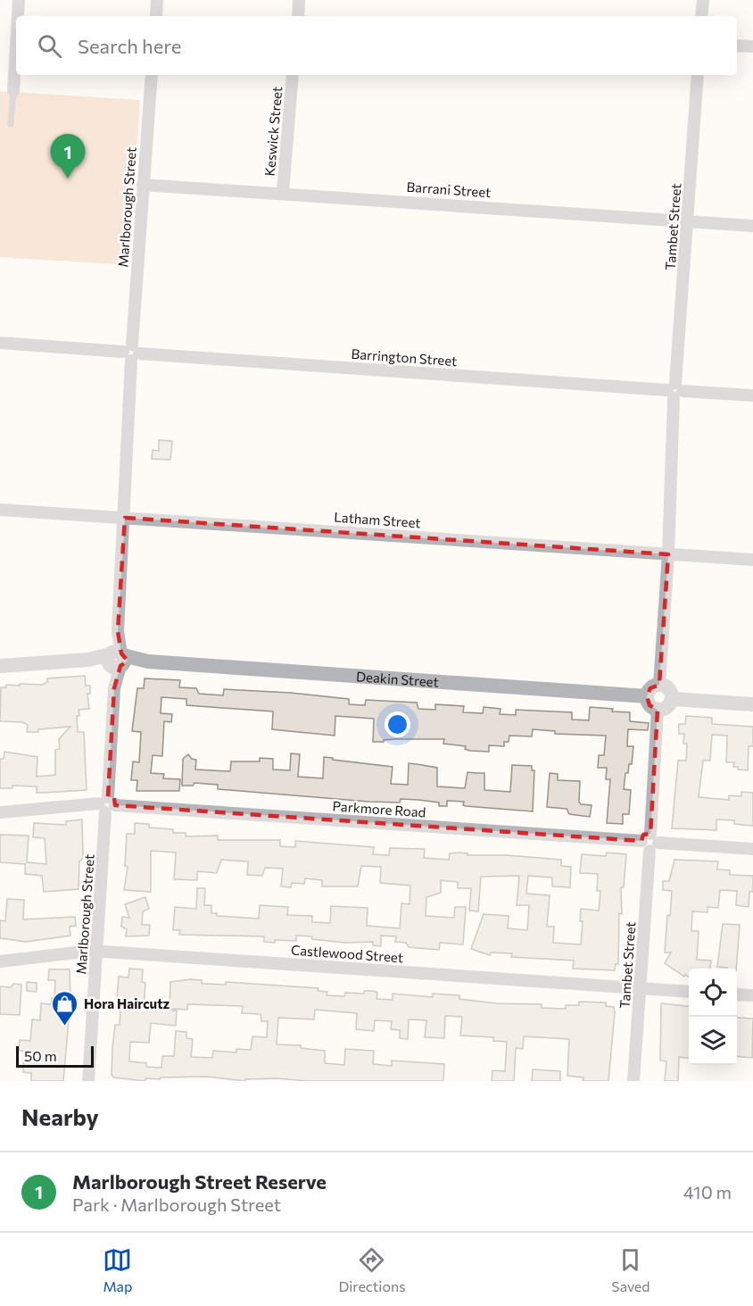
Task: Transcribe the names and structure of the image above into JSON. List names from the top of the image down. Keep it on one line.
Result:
{"streets":{"street":["Keswick Street","Barrani Street","Marlborough Street","Tambet Street","Barrington Street","Latham Street","Deakin Street","Parkmore Road","Castlewood Street"]},"crossings":[["Keswick Street","Barrani Street"],["Barrani Street","Marlborough Street"],["Barrani Street","Tambet Street"],["Marlborough Street","Barrington Street"],["Marlborough Street","Latham Street"],["Marlborough Street","Deakin Street"],["Marlborough Street","Parkmore Road"],["Marlborough Street","Castlewood Street"],["Tambet Street","Barrington Street"],["Tambet Street","Latham Street"],["Tambet Street","Deakin Street"],["Tambet Street","Parkmore Road"],["Tambet Street","Castlewood Street"]],"places":{"shop":["Hora Haircutz"]},"scale_bar":"50 m","page":{"search":"Search here","pins":"1","scale":"50 m","heading":"Nearby","list":[{"mark":"1","name":"Marlborough Street Reserve","note":"Park · Marlborough Street","value":"410 m"}],"nav":["Map","Directions","Saved"]}}
